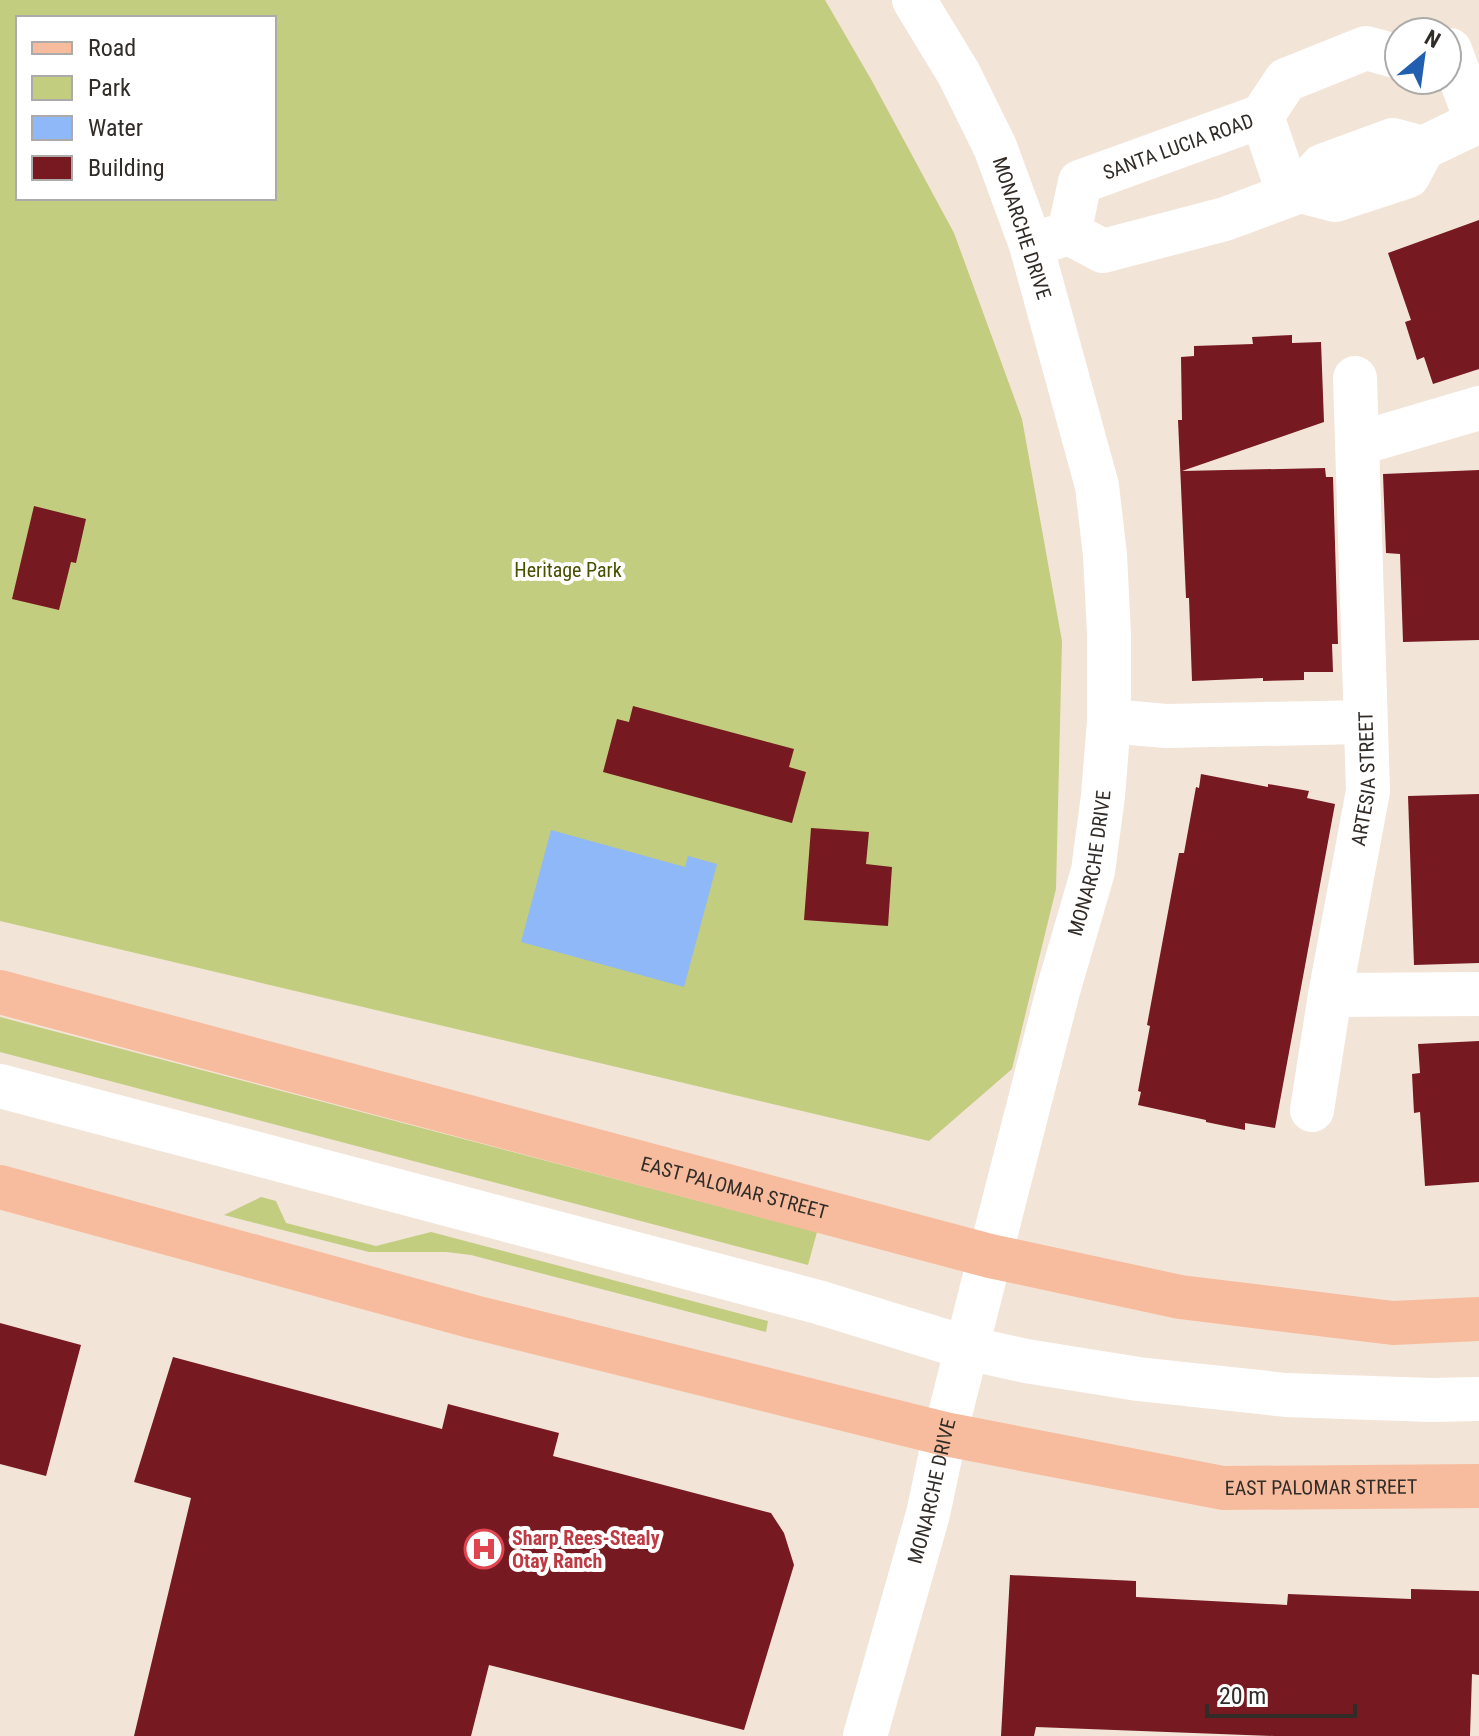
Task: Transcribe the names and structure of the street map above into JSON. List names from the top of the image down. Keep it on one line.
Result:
{"streets":{"main road":["EAST PALOMAR STREET"],"street":["SANTA LUCIA ROAD","MONARCHE DRIVE","ARTESIA STREET"]},"crossings":[["SANTA LUCIA ROAD","MONARCHE DRIVE"],["MONARCHE DRIVE","EAST PALOMAR STREET"]],"parks":["Heritage Park"],"places":{"hospital":["Sharp Rees-Stealy Otay Ranch"]},"legend":["Road","Park","Water","Building"],"scale_bar":"20 m","north":"top right"}
